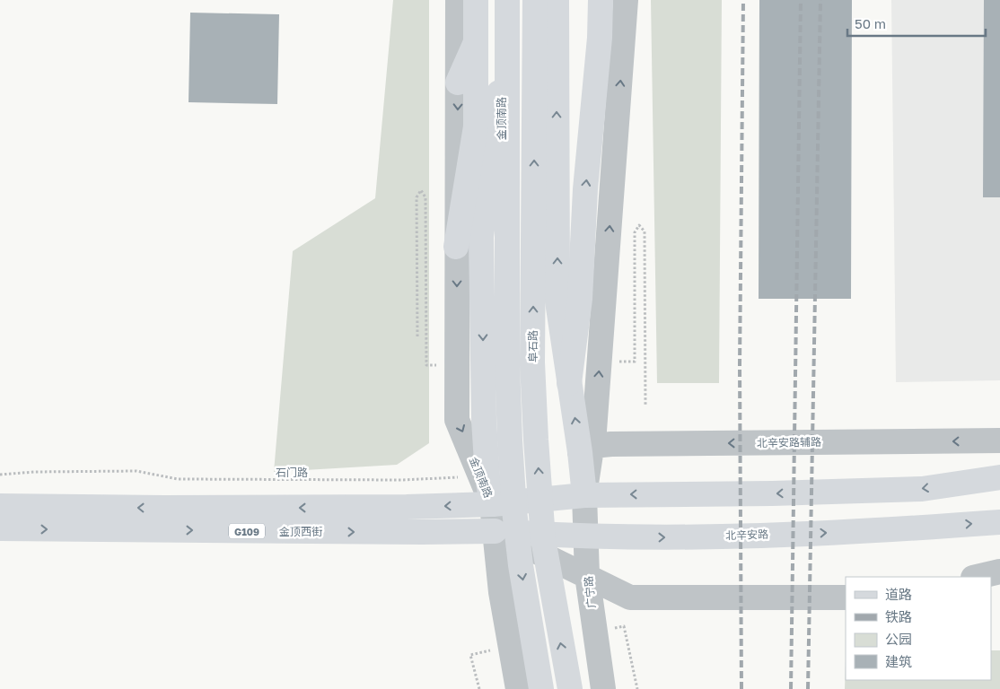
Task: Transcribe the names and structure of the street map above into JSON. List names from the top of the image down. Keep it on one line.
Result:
{"streets":{"main road":["金顶南路","阜石路","G109","金顶西街","北辛安路"],"street":["北辛安路辅路","广宁路"],"path":["石门路"]},"crossings":[["金顶南路","石门路"],["金顶南路","G109"],["金顶西街","北辛安路"],["北辛安路","广宁路"]],"legend":["道路","铁路","公园","建筑"],"scale_bar":"50 m"}
